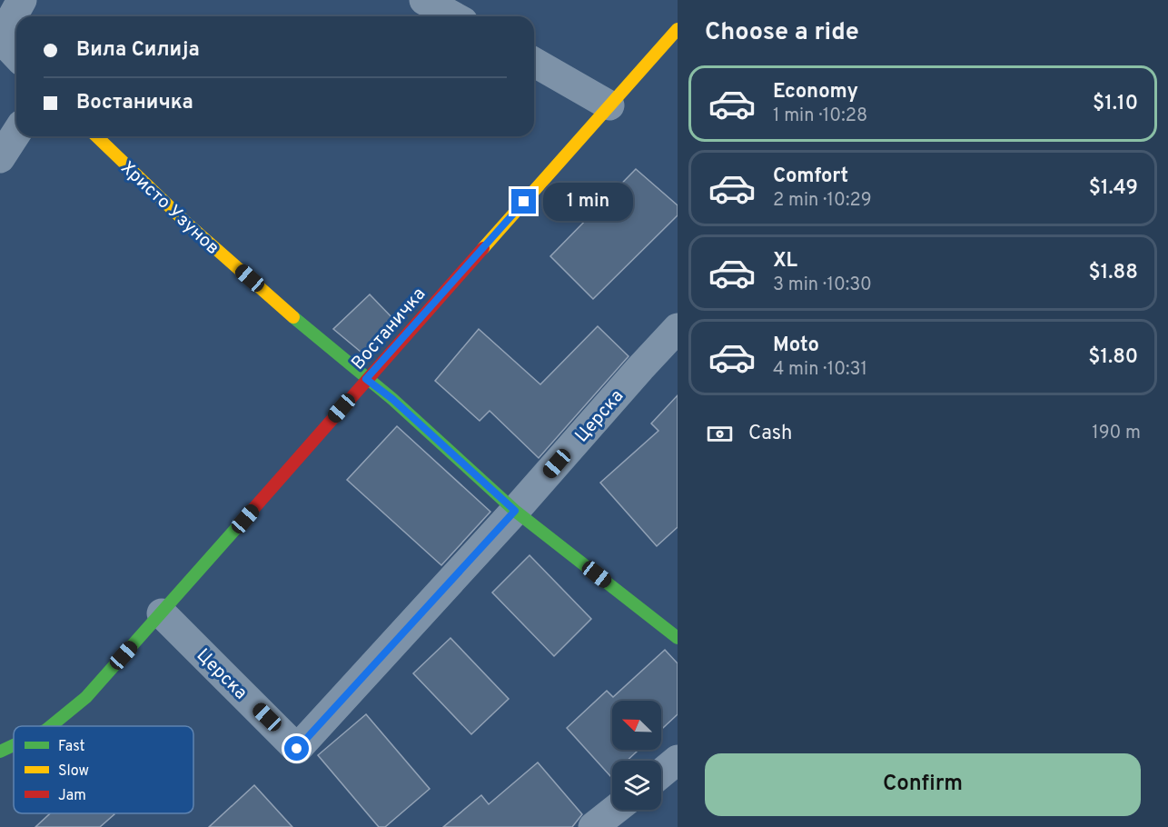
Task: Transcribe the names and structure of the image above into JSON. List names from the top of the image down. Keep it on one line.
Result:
{"streets":{"street":["Христо Узунов","Востаничка","Церска"]},"crossings":[["Христо Узунов","Востаничка"],["Христо Узунов","Церска"],["Востаничка","Церска"]],"legend":["Fast","Slow","Jam"],"north":"top left","page":{"heading":"Choose a ride","banner":["Вила Силија","Востаничка"],"list":[{"name":"Economy","note":"1 min · 10:28","value":"$1.10"},{"name":"Comfort","note":"2 min · 10:29","value":"$1.49"},{"name":"XL","note":"3 min · 10:30","value":"$1.88"},{"name":"Moto","note":"4 min · 10:31","value":"$1.80"}],"bubble":"1 min","pay":["Cash","190 m"],"buttons":"Confirm"}}
